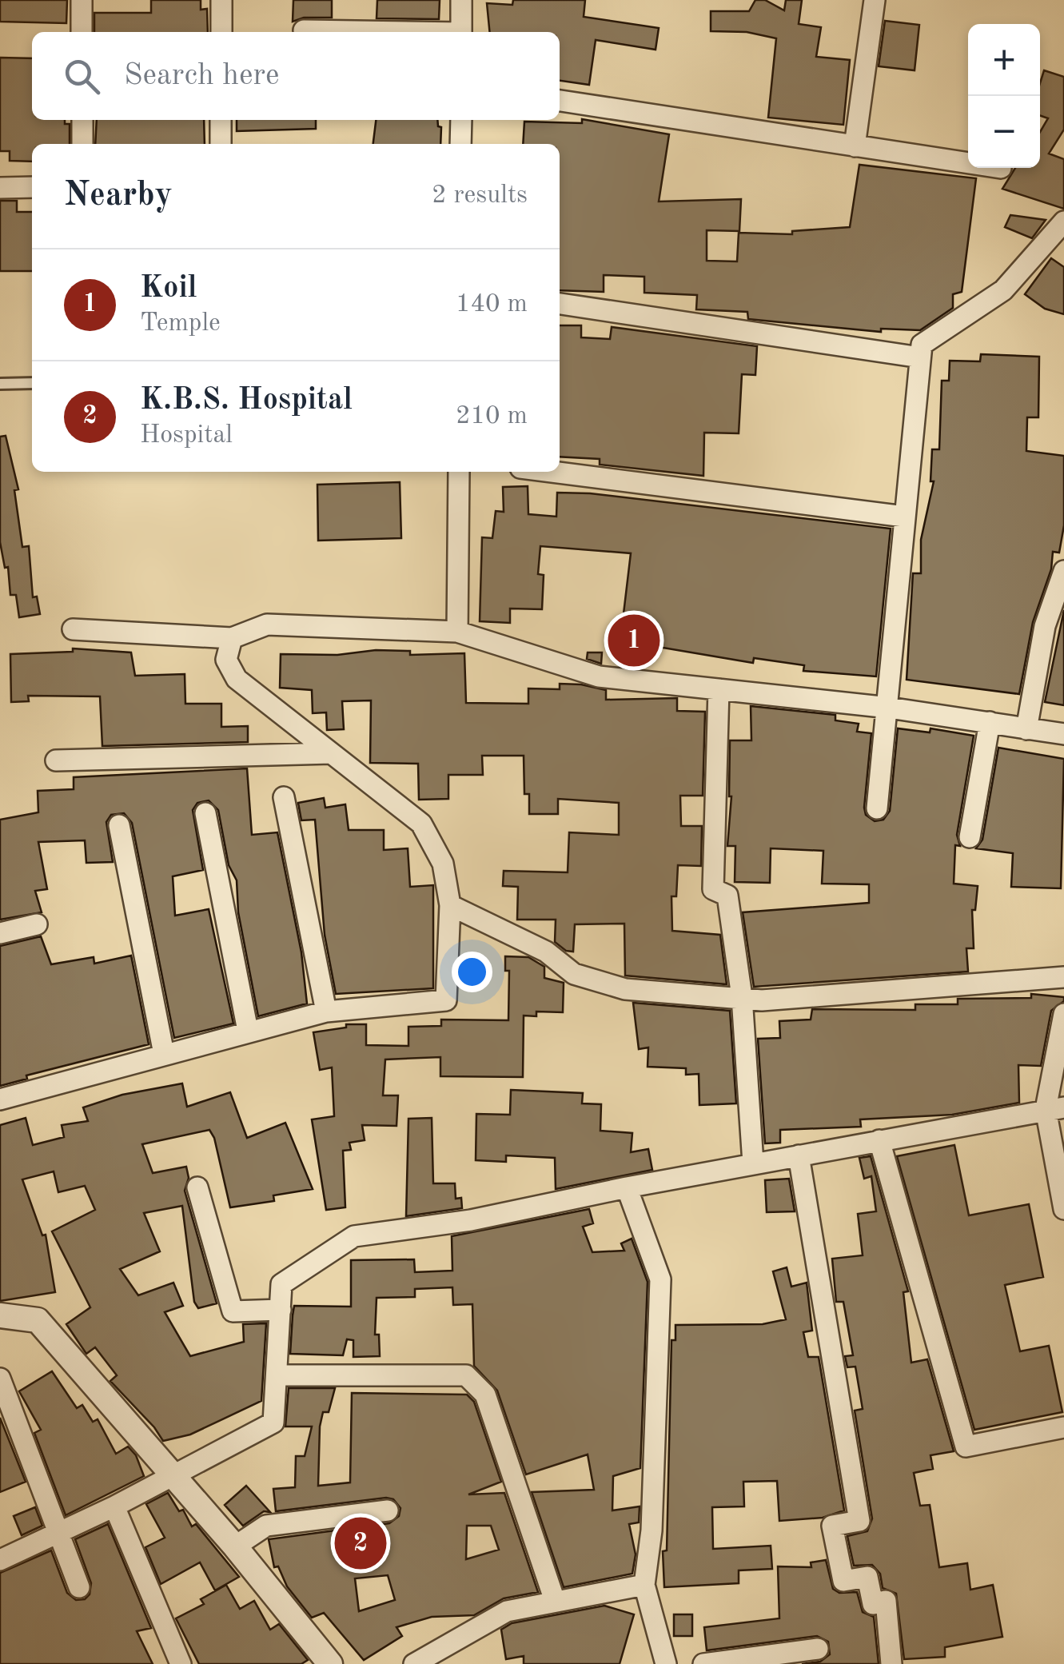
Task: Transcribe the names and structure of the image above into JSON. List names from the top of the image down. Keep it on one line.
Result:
{"page":{"map_buttons":["+","−"],"search":"Search here","heading":["Nearby","2 results"],"list":[{"mark":"1","name":"Koil","note":"Temple","value":"140 m"},{"mark":"2","name":"K.B.S. Hospital","note":"Hospital","value":"210 m"}],"pins":["1","2"]}}
